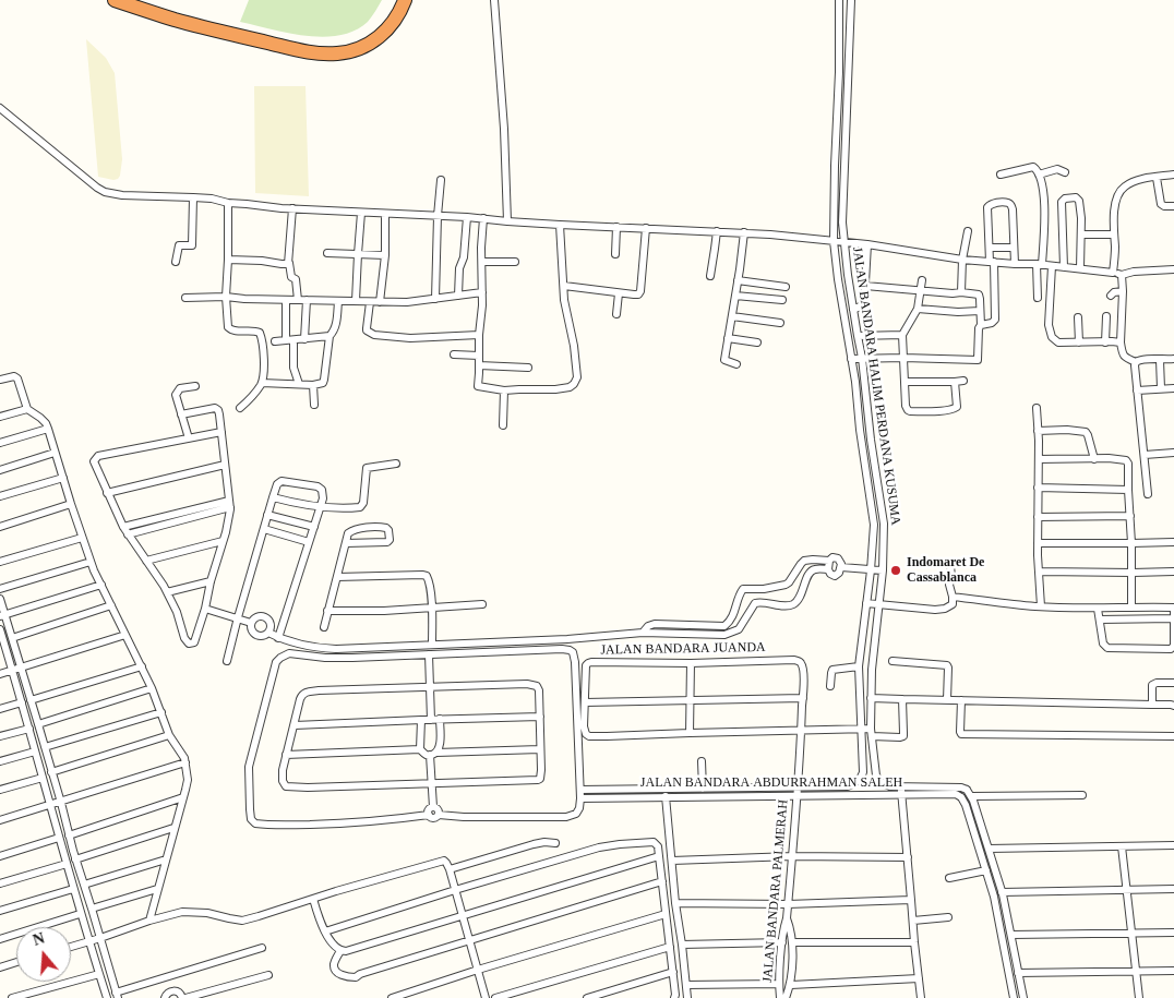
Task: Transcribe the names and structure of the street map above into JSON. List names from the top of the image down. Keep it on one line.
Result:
{"streets":{"street":["JALAN BANDARA HALIM PERDANA KUSUMA","JALAN BANDARA JUANDA","JALAN BANDARA ABDURRAHMAN SALEH","JALAN BANDARA PALMERAH"]},"crossings":[["JALAN BANDARA HALIM PERDANA KUSUMA","JALAN BANDARA JUANDA"],["JALAN BANDARA HALIM PERDANA KUSUMA","JALAN BANDARA ABDURRAHMAN SALEH"],["JALAN BANDARA JUANDA","JALAN BANDARA ABDURRAHMAN SALEH"],["JALAN BANDARA JUANDA","JALAN BANDARA PALMERAH"],["JALAN BANDARA ABDURRAHMAN SALEH","JALAN BANDARA PALMERAH"]],"places":["Indomaret De Cassablanca"],"north":"top"}
